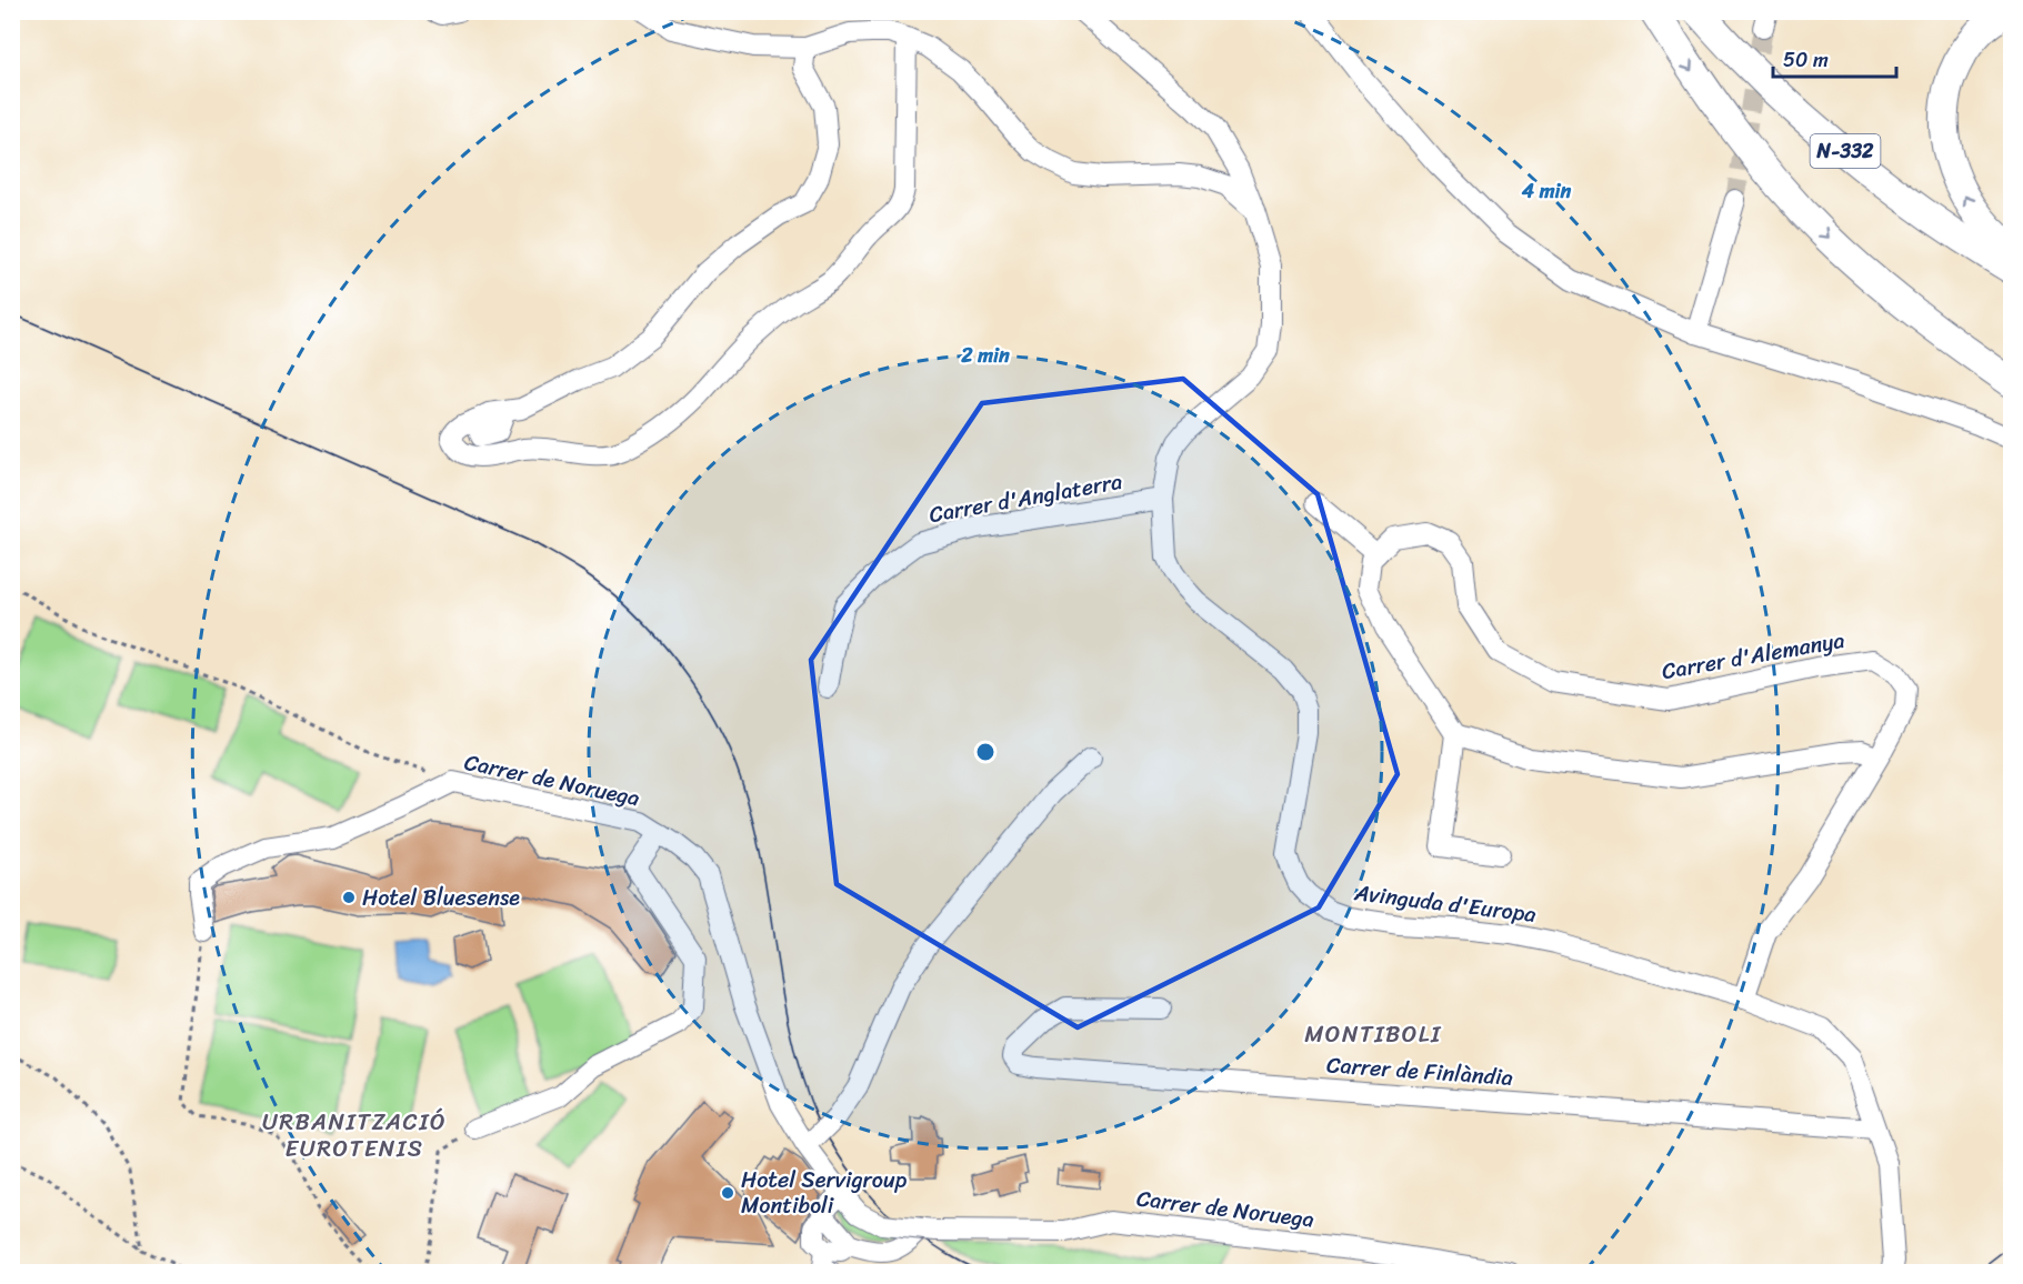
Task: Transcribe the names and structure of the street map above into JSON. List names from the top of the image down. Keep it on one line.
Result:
{"streets":{"highway":["N-332"],"street":["Carrer d'Anglaterra","Carrer d'Alemanya","Carrer de Noruega","Avinguda d'Europa","Carrer de Finlàndia"]},"crossings":[["Carrer d'Anglaterra","Avinguda d'Europa"],["Carrer d'Alemanya","Avinguda d'Europa"],["Avinguda d'Europa","Carrer de Finlàndia"]],"districts":["MONTIBOLI","URBANITZACIÓ EUROTENIS"],"places":["Hotel Bluesense","Hotel Servigroup Montiboli"],"scale_bar":"50 m","rings":["4 min","2 min"]}
